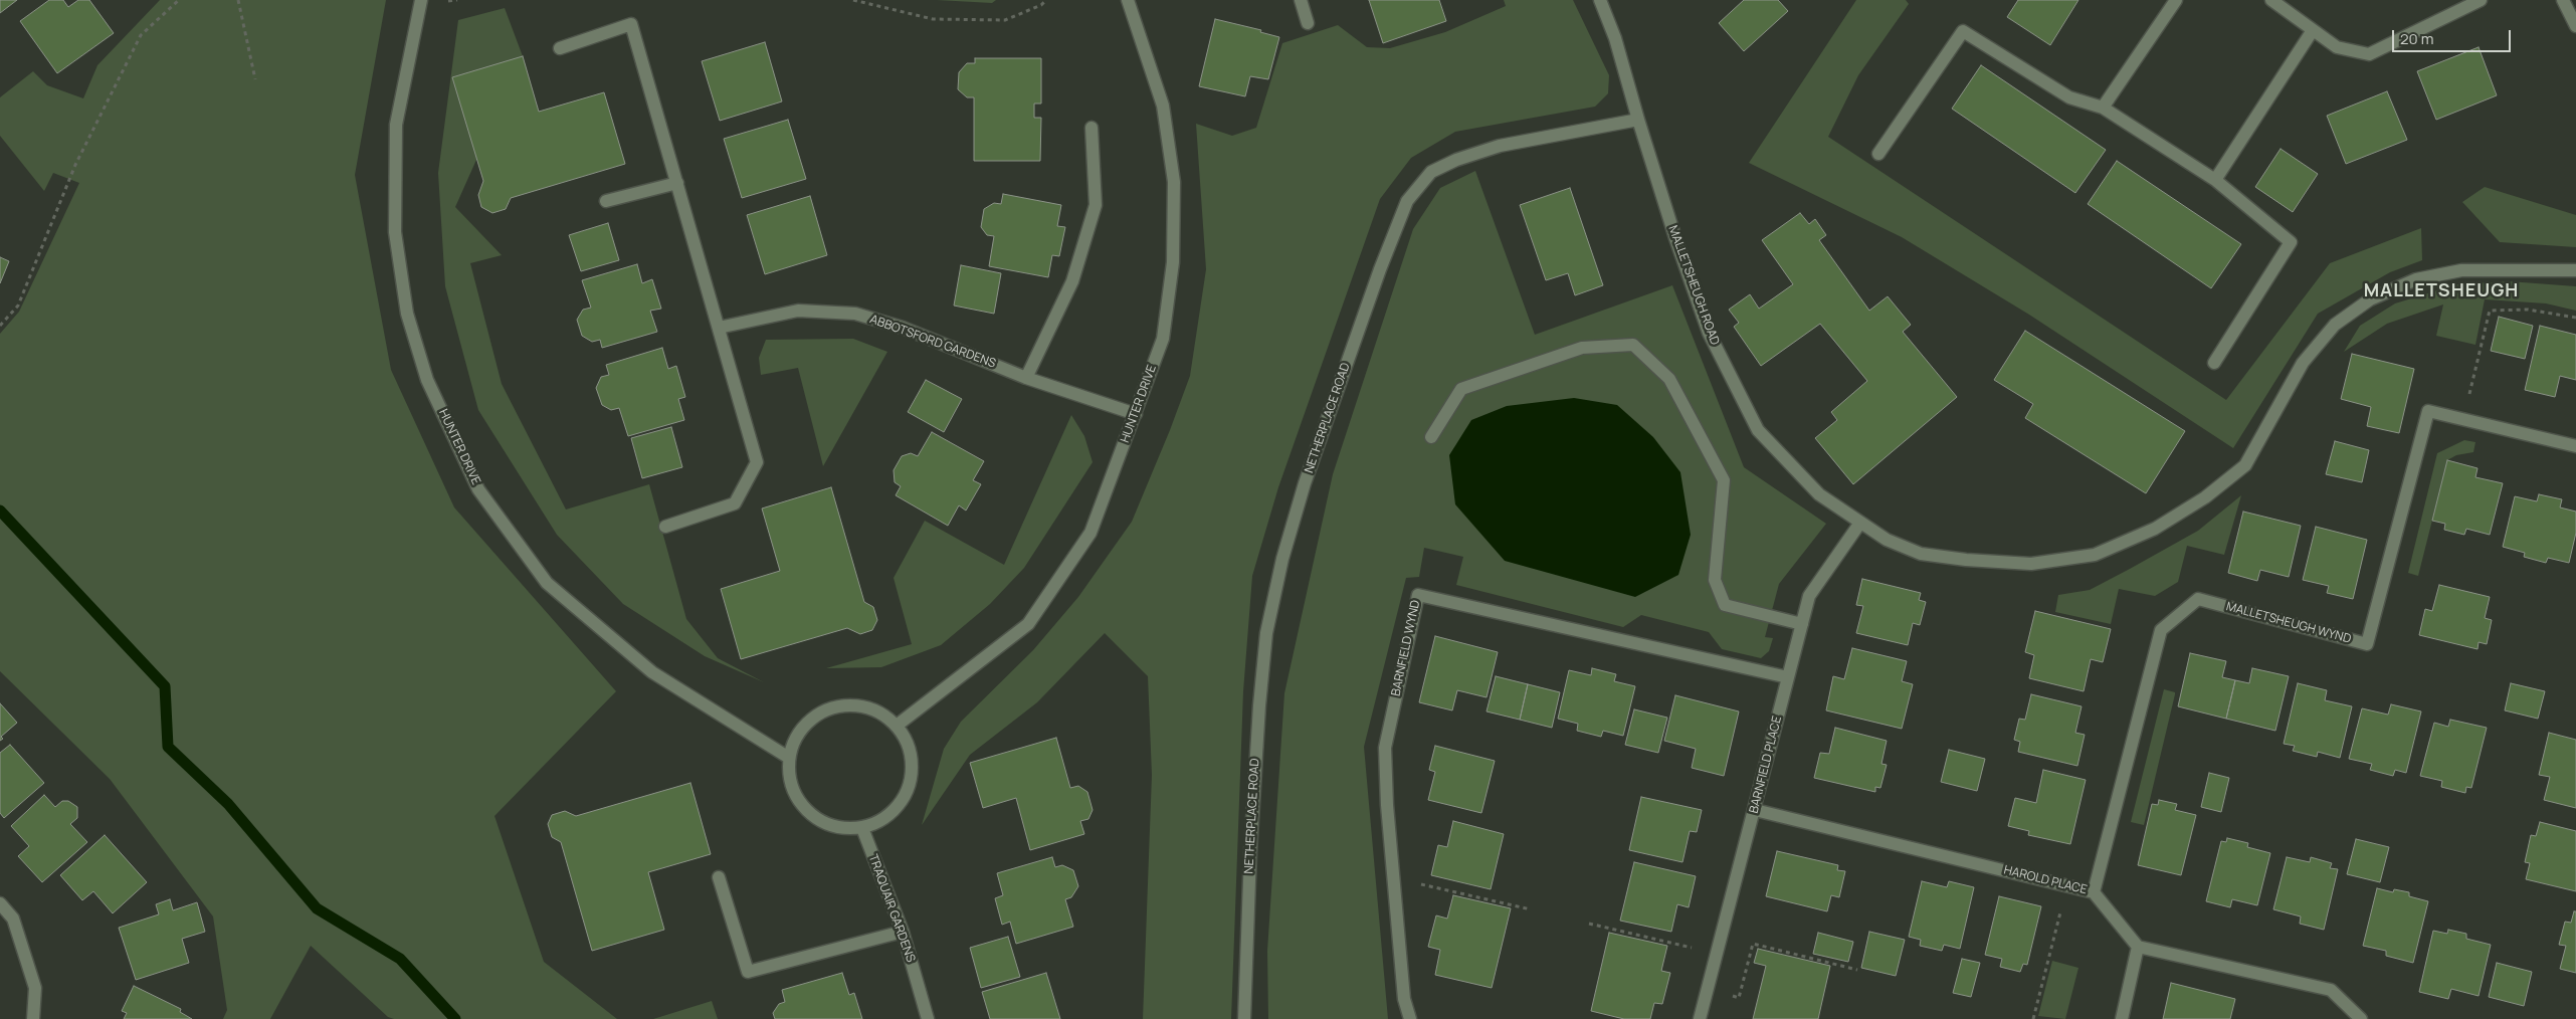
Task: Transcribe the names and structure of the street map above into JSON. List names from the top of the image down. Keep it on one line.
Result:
{"streets":{"street":["MALLETSHEUGH ROAD","ABBOTSFORD GARDENS","HUNTER DRIVE","NETHERPLACE ROAD","MALLETSHEUGH WYND","BARNFIELD WYND","BARNFIELD PLACE","HAROLD PLACE","TRAQUAIR GARDENS"]},"crossings":[["MALLETSHEUGH ROAD","NETHERPLACE ROAD"],["MALLETSHEUGH ROAD","BARNFIELD PLACE"],["ABBOTSFORD GARDENS","HUNTER DRIVE"],["HUNTER DRIVE","TRAQUAIR GARDENS"],["MALLETSHEUGH WYND","HAROLD PLACE"],["BARNFIELD WYND","BARNFIELD PLACE"],["BARNFIELD PLACE","HAROLD PLACE"]],"districts":["MALLETSHEUGH"],"scale_bar":"20 m"}
